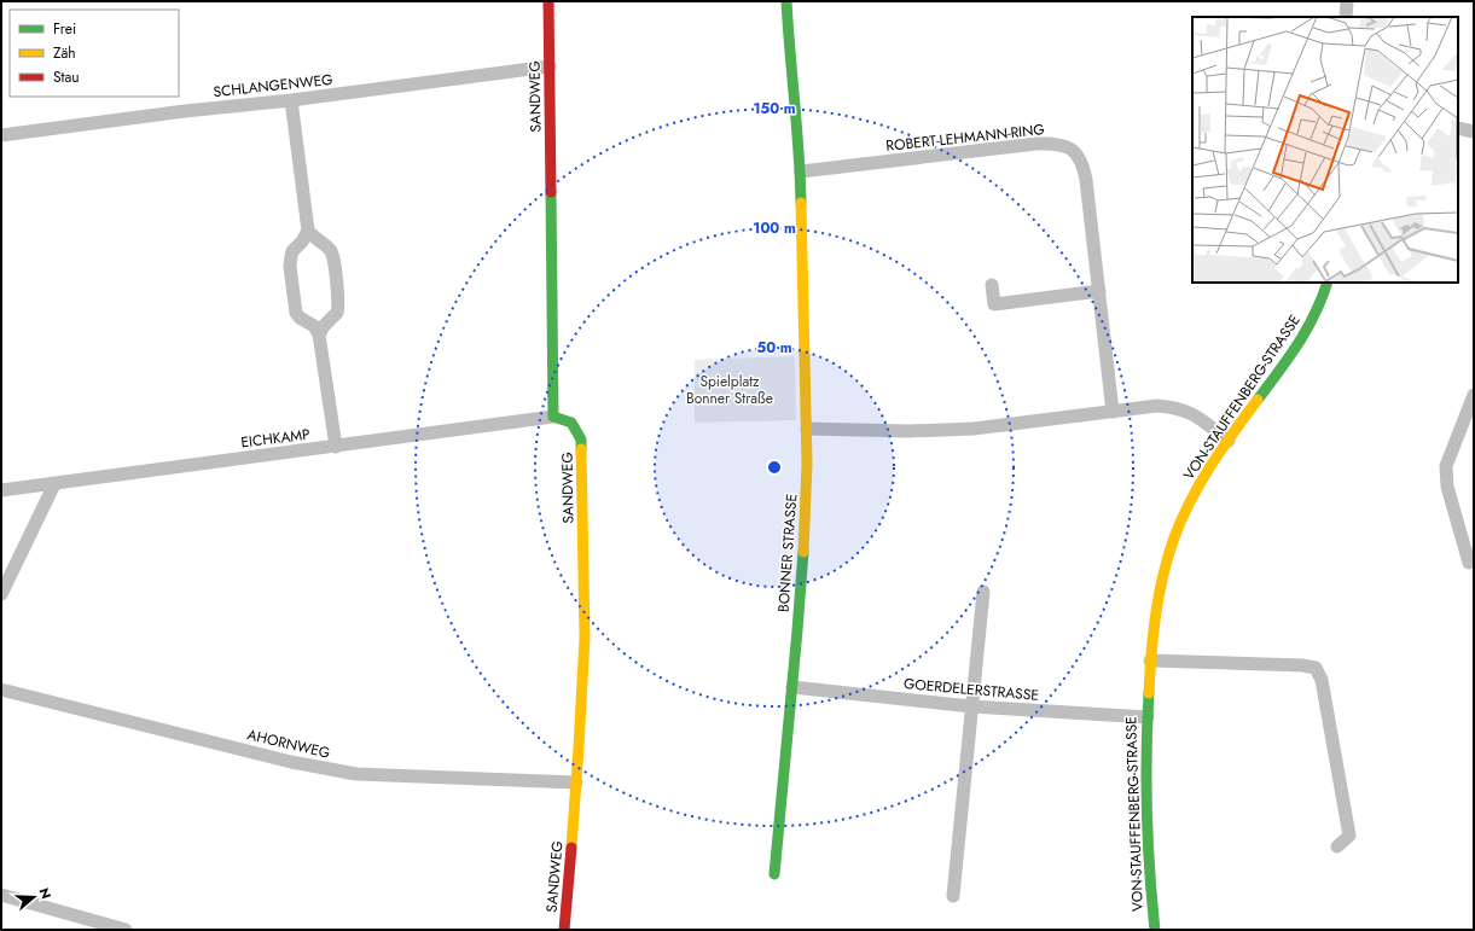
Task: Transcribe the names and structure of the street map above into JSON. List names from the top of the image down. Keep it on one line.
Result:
{"streets":{"street":["SCHLANGENWEG","SANDWEG","ROBERT-LEHMANN-RING","VON-STAUFFENBERG-STRASSE","EICHKAMP","BONNER STRASSE","GOERDELERSTRASSE","AHORNWEG"]},"crossings":[["SCHLANGENWEG","SANDWEG"],["SANDWEG","EICHKAMP"],["SANDWEG","AHORNWEG"],["ROBERT-LEHMANN-RING","BONNER STRASSE"],["VON-STAUFFENBERG-STRASSE","GOERDELERSTRASSE"],["BONNER STRASSE","GOERDELERSTRASSE"]],"parks":["Spielplatz Bonner Straße"],"legend":["Frei","Zäh","Stau"],"north":"right","rings":["150 m","100 m","50 m"]}
